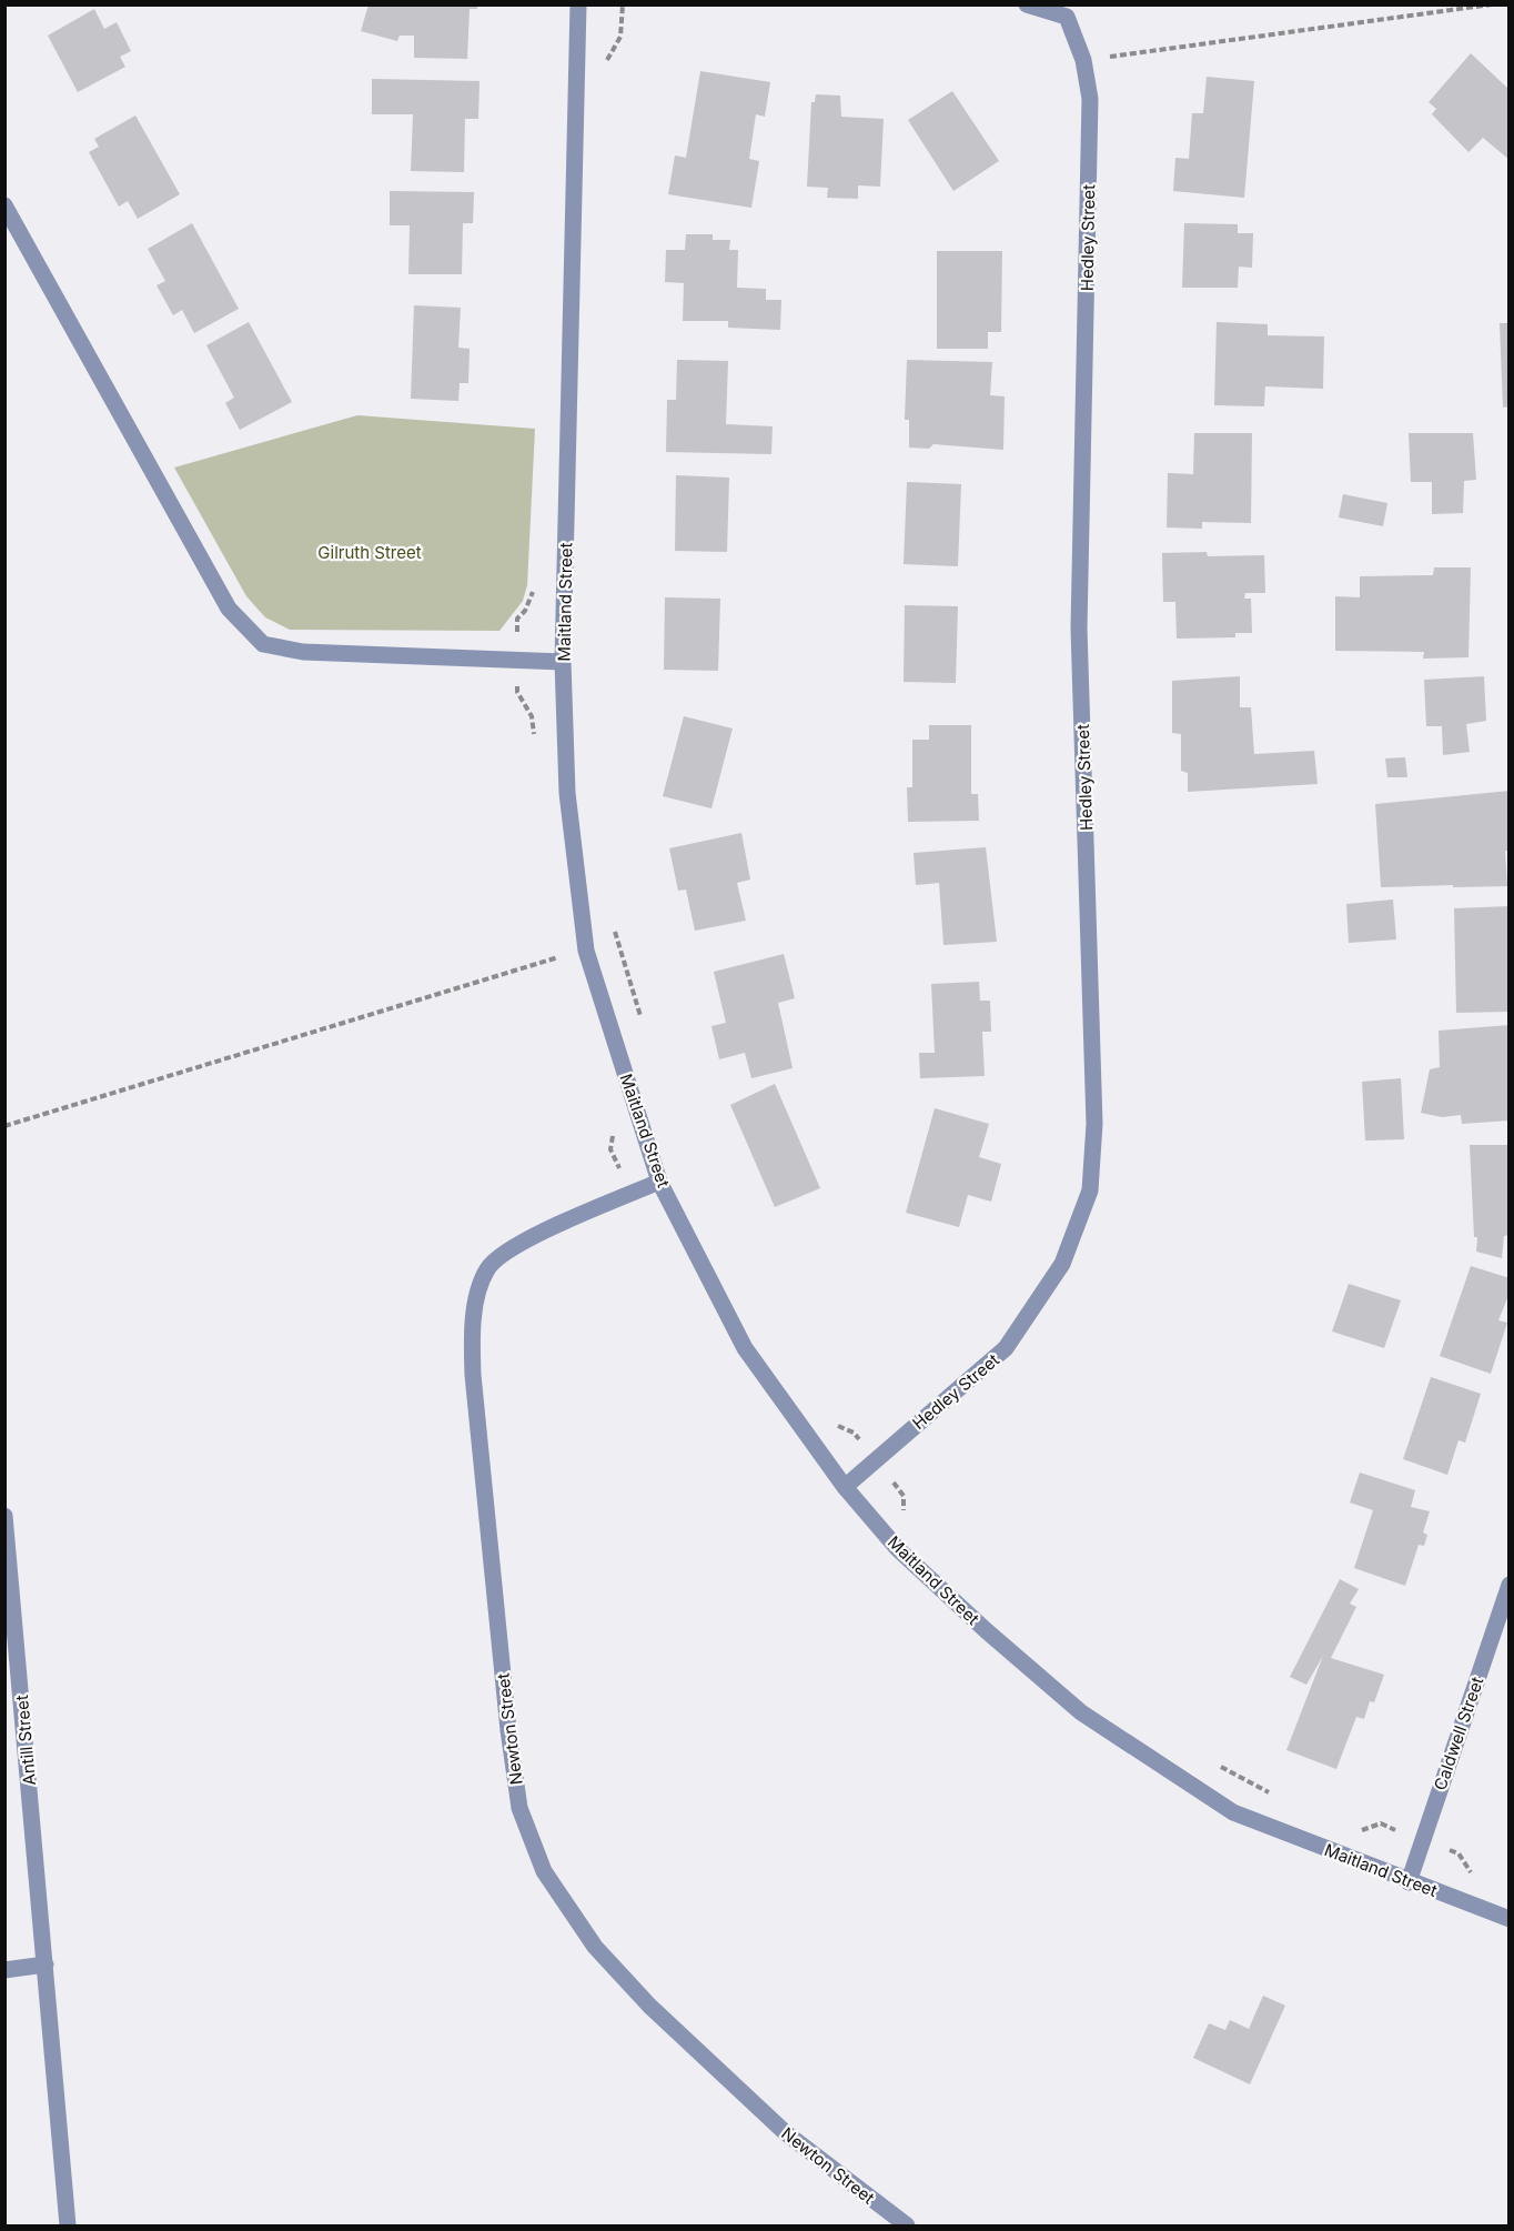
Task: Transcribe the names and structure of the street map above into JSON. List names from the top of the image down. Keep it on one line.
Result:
{"streets":{"street":["Hedley Street","Maitland Street","Newton Street","Caldwell Street","Antill Street"]},"crossings":[["Hedley Street","Maitland Street"],["Maitland Street","Newton Street"],["Maitland Street","Caldwell Street"]],"parks":["Gilruth Street"]}
